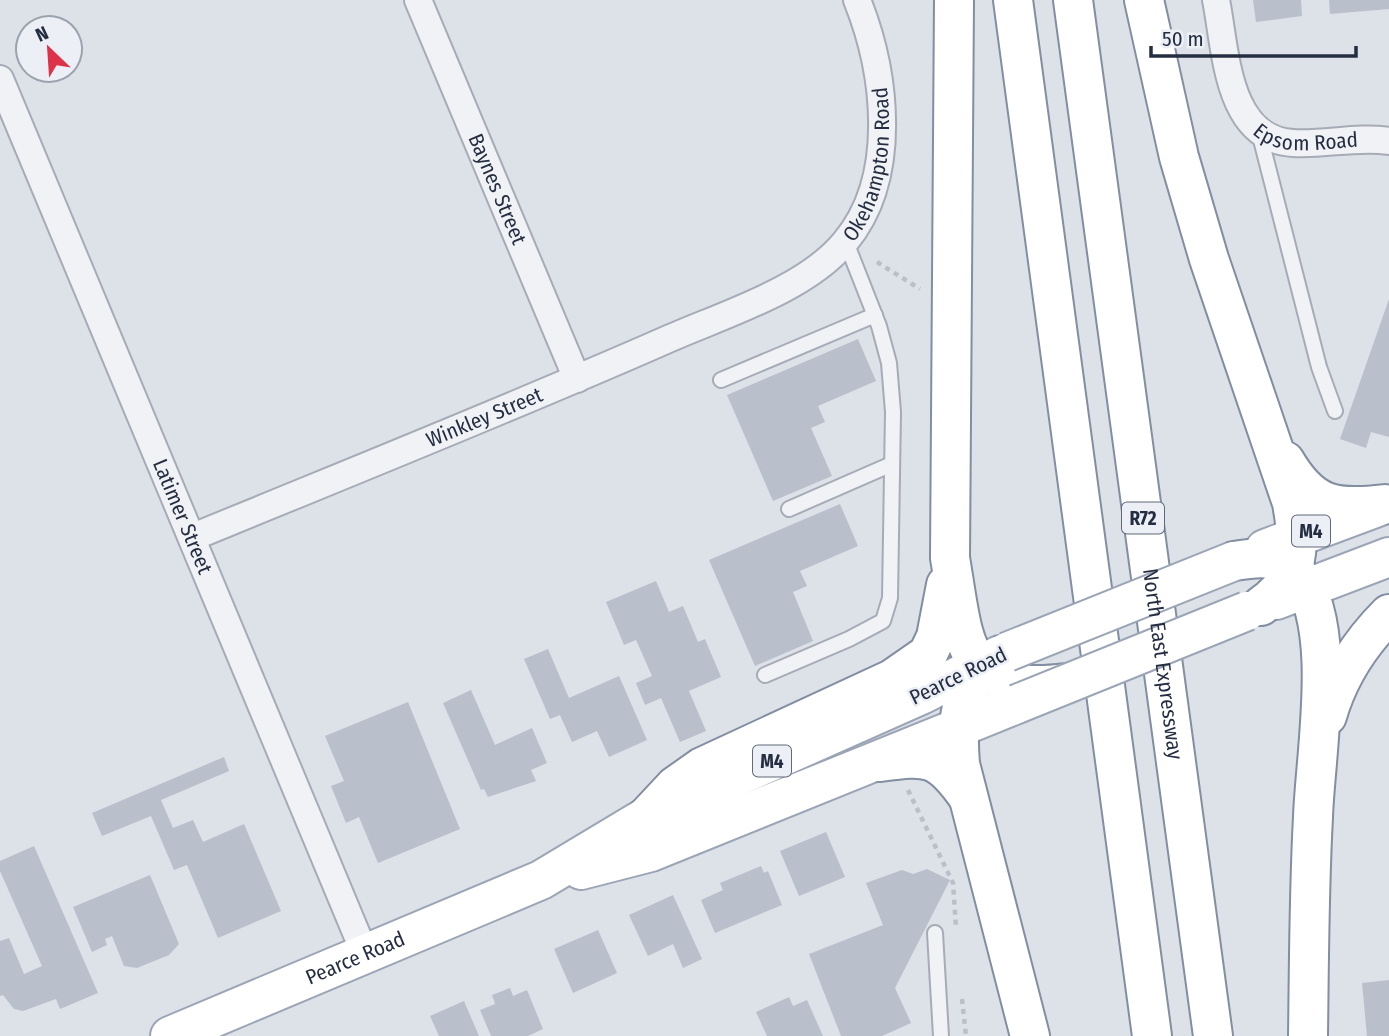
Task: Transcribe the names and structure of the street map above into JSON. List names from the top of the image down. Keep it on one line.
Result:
{"streets":{"main road":["R72","M4","North East Expressway","Pearce Road"],"street":["Epsom Road","Okehampton Road","Baynes Street","Winkley Street","Latimer Street"]},"crossings":[["Okehampton Road","Winkley Street"],["Baynes Street","Winkley Street"],["Winkley Street","Latimer Street"],["Latimer Street","Pearce Road"],["M4","Pearce Road"]],"scale_bar":"50 m","north":"top left"}
